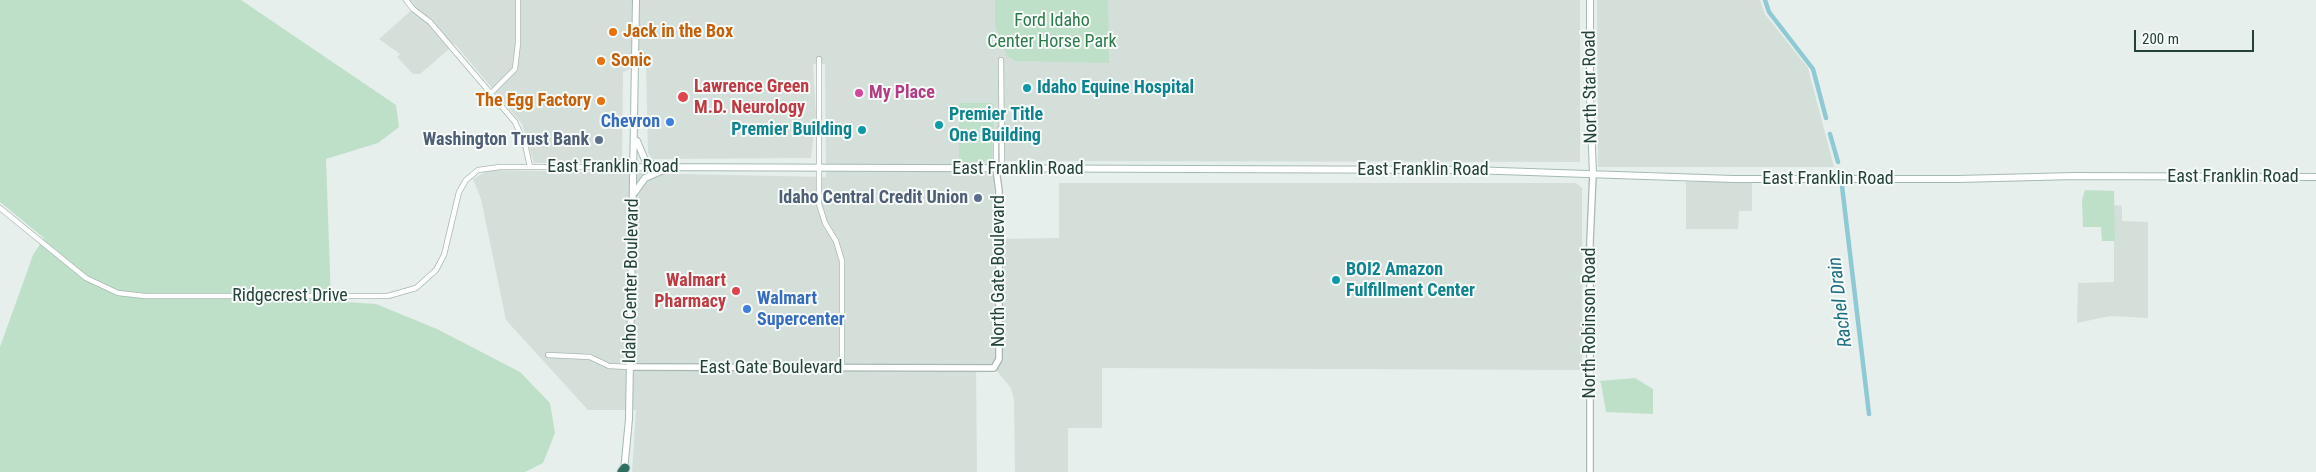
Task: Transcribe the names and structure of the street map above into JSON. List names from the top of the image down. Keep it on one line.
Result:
{"streets":{"main road":["North Star Road","East Franklin Road","Idaho Center Boulevard"],"street":["North Gate Boulevard","Ridgecrest Drive","North Robinson Road","East Gate Boulevard"]},"crossings":[["North Star Road","East Franklin Road"],["North Star Road","North Robinson Road"],["East Franklin Road","North Gate Boulevard"],["East Franklin Road","Idaho Center Boulevard"],["East Franklin Road","Ridgecrest Drive"],["East Franklin Road","North Robinson Road"],["North Gate Boulevard","East Gate Boulevard"],["Idaho Center Boulevard","East Gate Boulevard"]],"water":["Rachel Drain"],"parks":["Ford Idaho Center Horse Park"],"places":["Jack in the Box","Sonic","Idaho Equine Hospital","My Place","Lawrence Green M.D. Neurology","The Egg Factory","Chevron","Premier Title One Building","Premier Building","Washington Trust Bank","Idaho Central Credit Union","BOI2 Amazon Fulfillment Center","Walmart Pharmacy","Walmart Supercenter"],"scale_bar":"200 m"}
